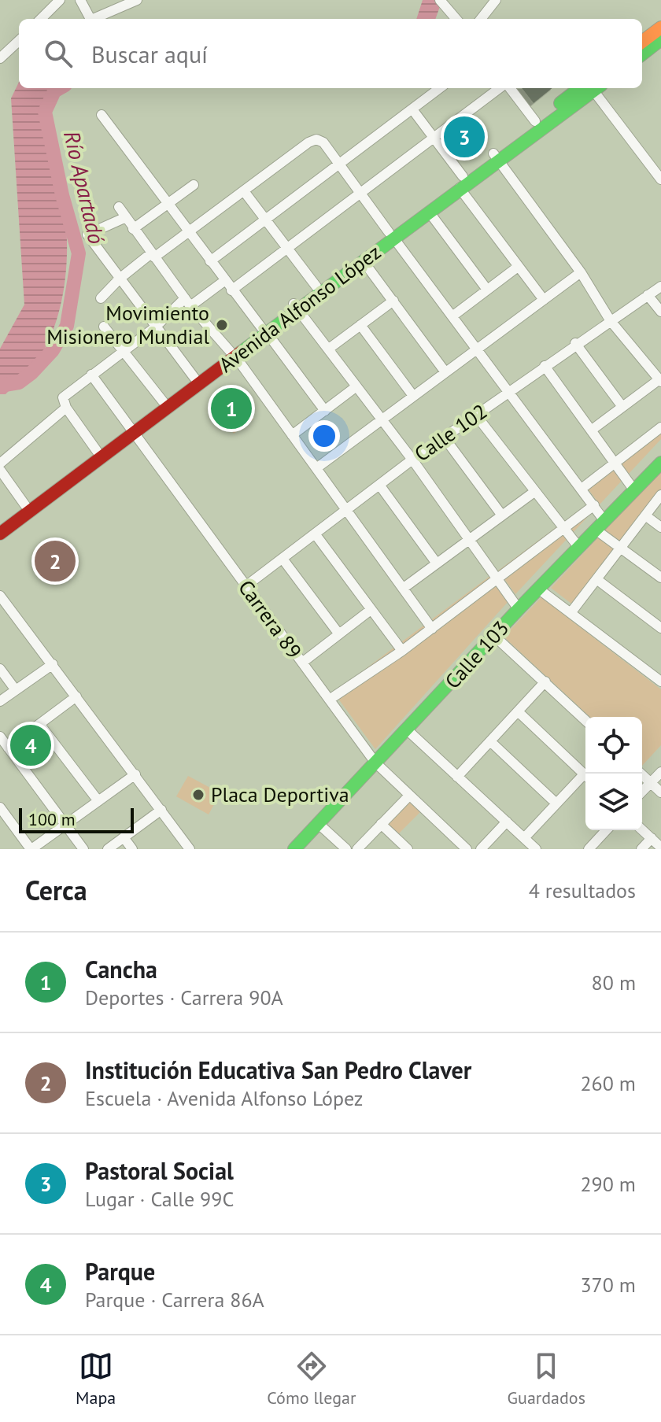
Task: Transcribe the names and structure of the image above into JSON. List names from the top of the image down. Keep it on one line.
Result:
{"streets":{"street":["Avenida Alfonso López","Calle 102","Carrera 89","Calle 103"]},"crossings":[["Avenida Alfonso López","Carrera 89"],["Calle 102","Carrera 89"],["Carrera 89","Calle 103"]],"water":["Río Apartadó"],"places":["Movimiento Misionero Mundial","Placa Deportiva"],"scale_bar":"100 m","page":{"search":"Buscar aquí","pins":["3","1","2","4"],"scale":"100 m","heading":["Cerca","4 resultados"],"list":[{"mark":"1","name":"Cancha","note":"Deportes · Carrera 90A","value":"80 m"},{"mark":"2","name":"Institución Educativa San Pedro Claver","note":"Escuela · Avenida Alfonso López","value":"260 m"},{"mark":"3","name":"Pastoral Social","note":"Lugar · Calle 99C","value":"290 m"},{"mark":"4","name":"Parque","note":"Parque · Carrera 86A","value":"370 m"}],"nav":["Mapa","Cómo llegar","Guardados"]}}
